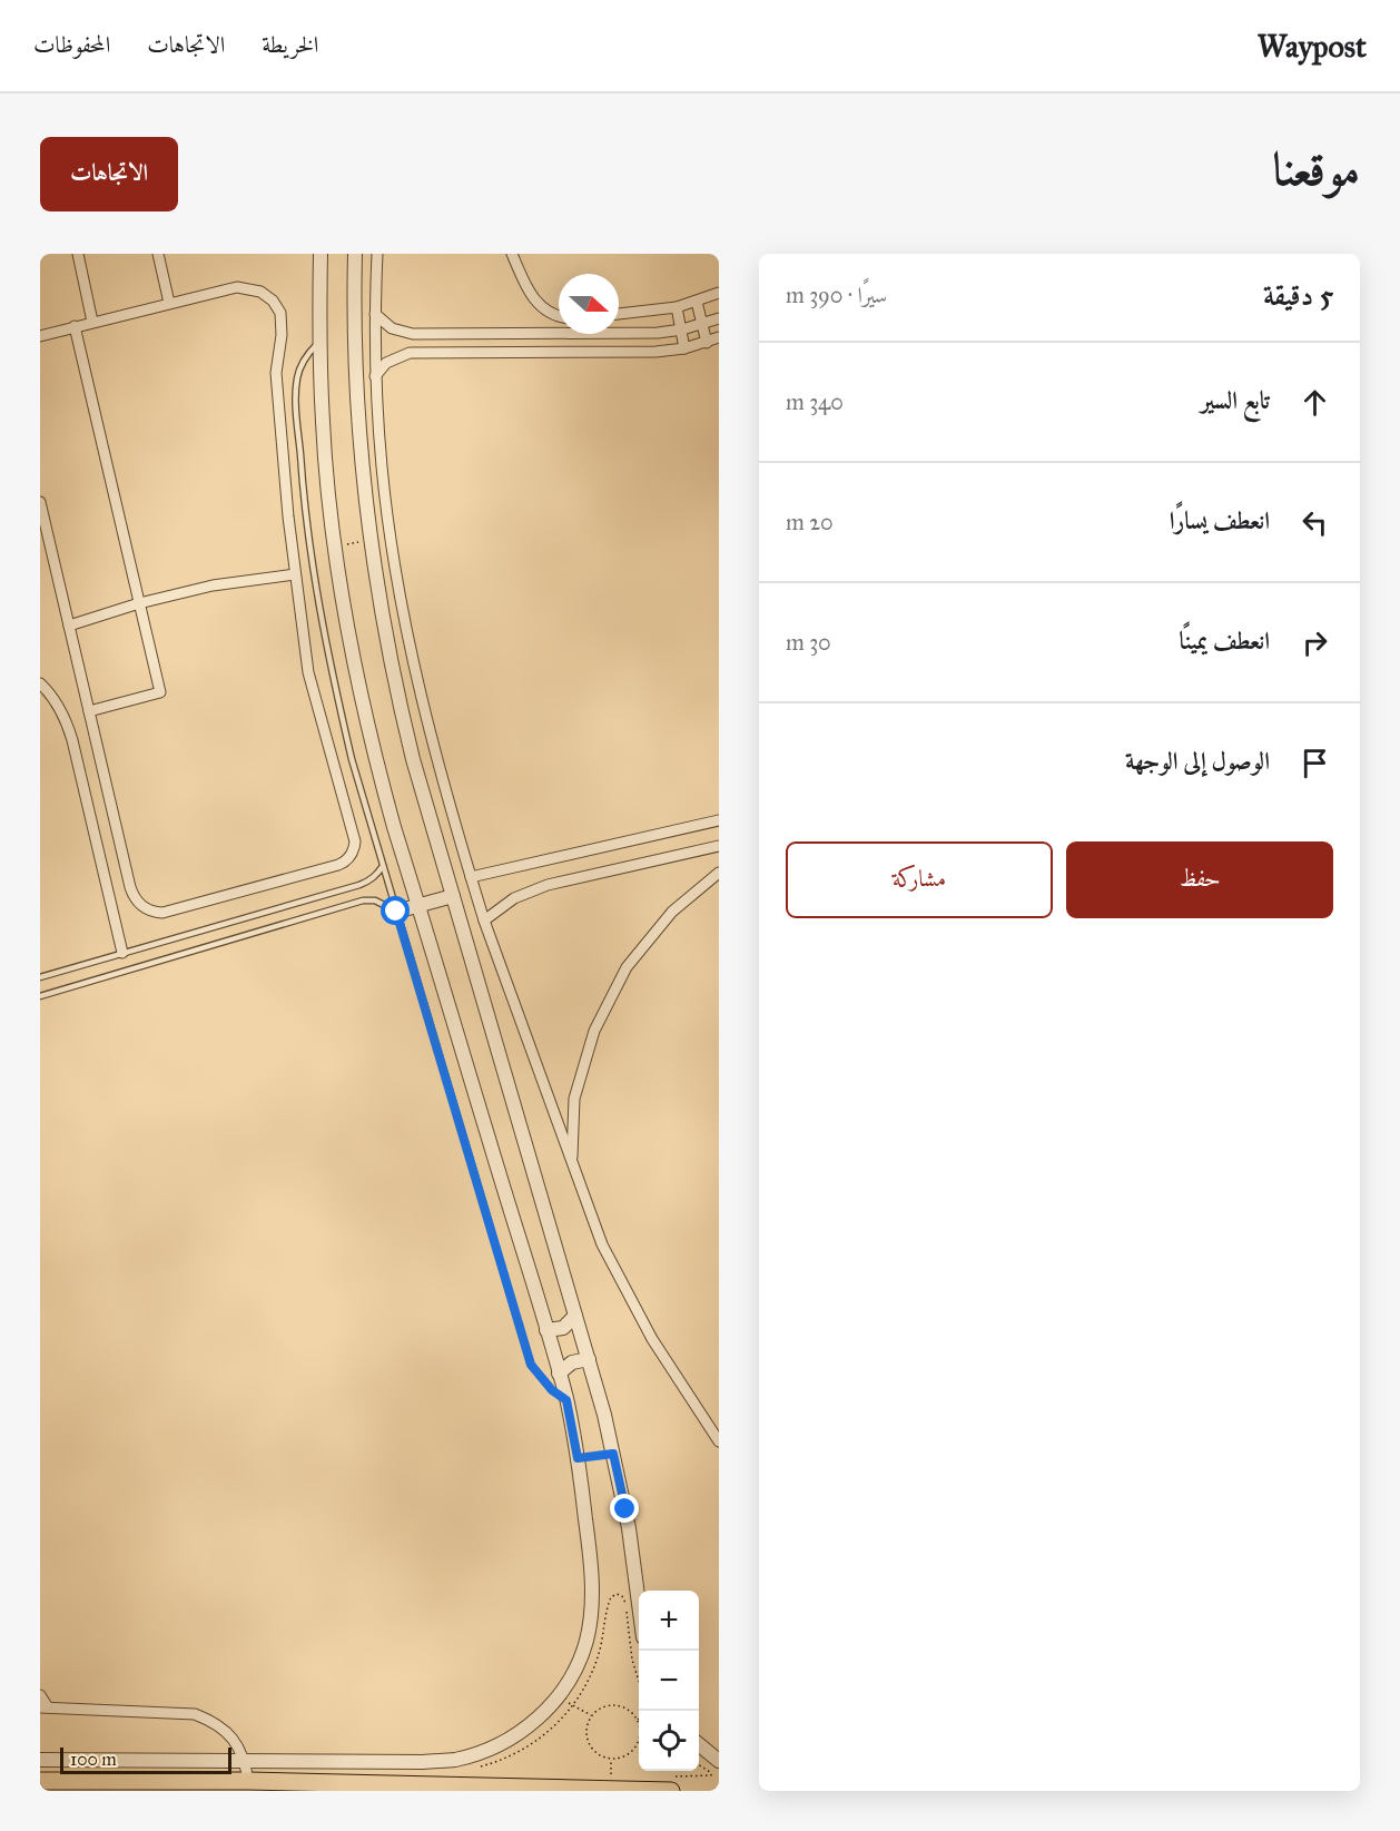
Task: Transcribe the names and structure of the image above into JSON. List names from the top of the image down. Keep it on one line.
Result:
{"scale_bar":"100 m","north":"right","page":{"header":"Waypost","nav":["الخريطة","الاتجاهات","المحفوظات"],"title":"موقعنا","buttons":["الاتجاهات",["حفظ","مشاركة"]],"heading":["5 دقيقة","سيرًا · 390 m"],"list":[["تابع السير","340 m"],["انعطف يسارًا","20 m"],["انعطف يمينًا","30 m"],"الوصول إلى الوجهة"],"map_buttons":["+","−"],"scale":"100 m"}}
